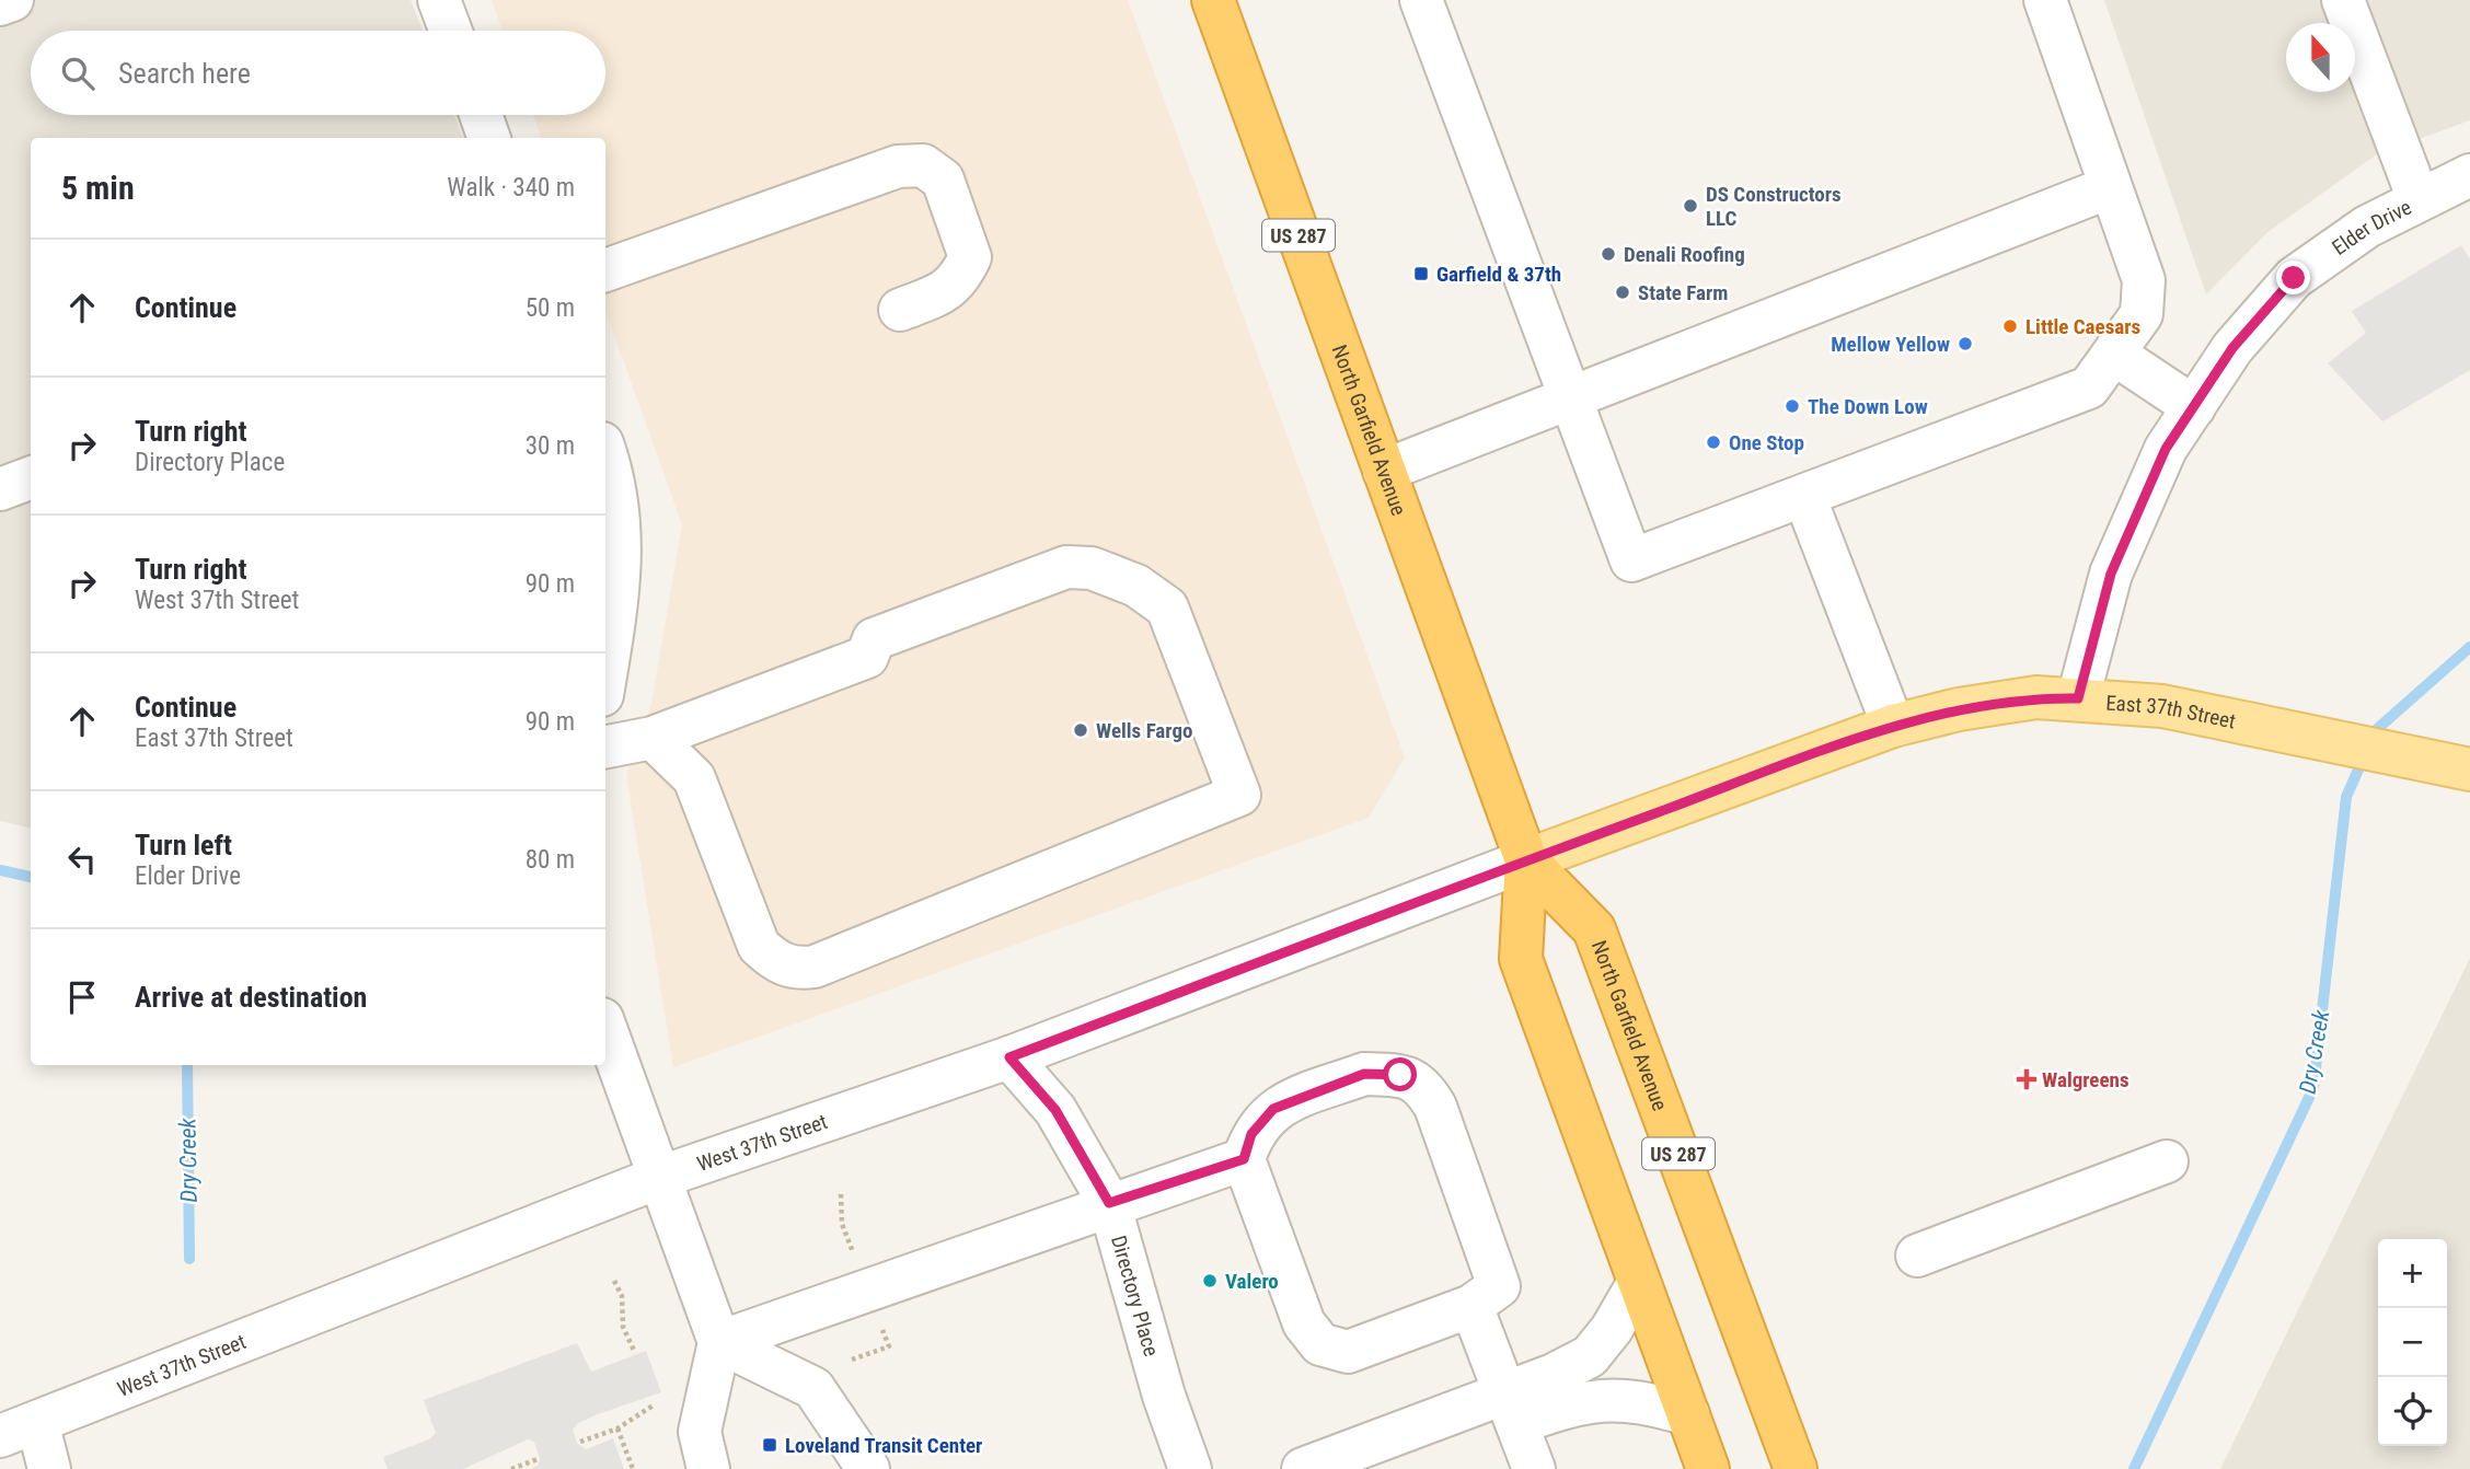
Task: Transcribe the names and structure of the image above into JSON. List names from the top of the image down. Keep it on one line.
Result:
{"streets":{"highway":["US 287","North Garfield Avenue"],"main road":["East 37th Street"],"street":["Elder Drive","West 37th Street","Directory Place"]},"crossings":[["Elder Drive","East 37th Street"],["North Garfield Avenue","East 37th Street"],["North Garfield Avenue","West 37th Street"],["East 37th Street","West 37th Street"],["West 37th Street","Directory Place"]],"water":["Dry Creek"],"places":{"other":["DS Constructors LLC","Denali Roofing","State Farm","Little Caesars","Mellow Yellow","The Down Low","One Stop","Wells Fargo","Valero"],"transit":["Garfield & 37th","Loveland Transit Center"],"health":["Walgreens"]},"north":"top","page":{"search":"Search here","heading":["5 min","Walk · 340 m"],"list":[["Continue","50 m"],["Turn right","Directory Place","30 m"],["Turn right","West 37th Street","90 m"],["Continue","East 37th Street","90 m"],["Turn left","Elder Drive","80 m"],"Arrive at destination"],"map_buttons":["+","−"]}}
